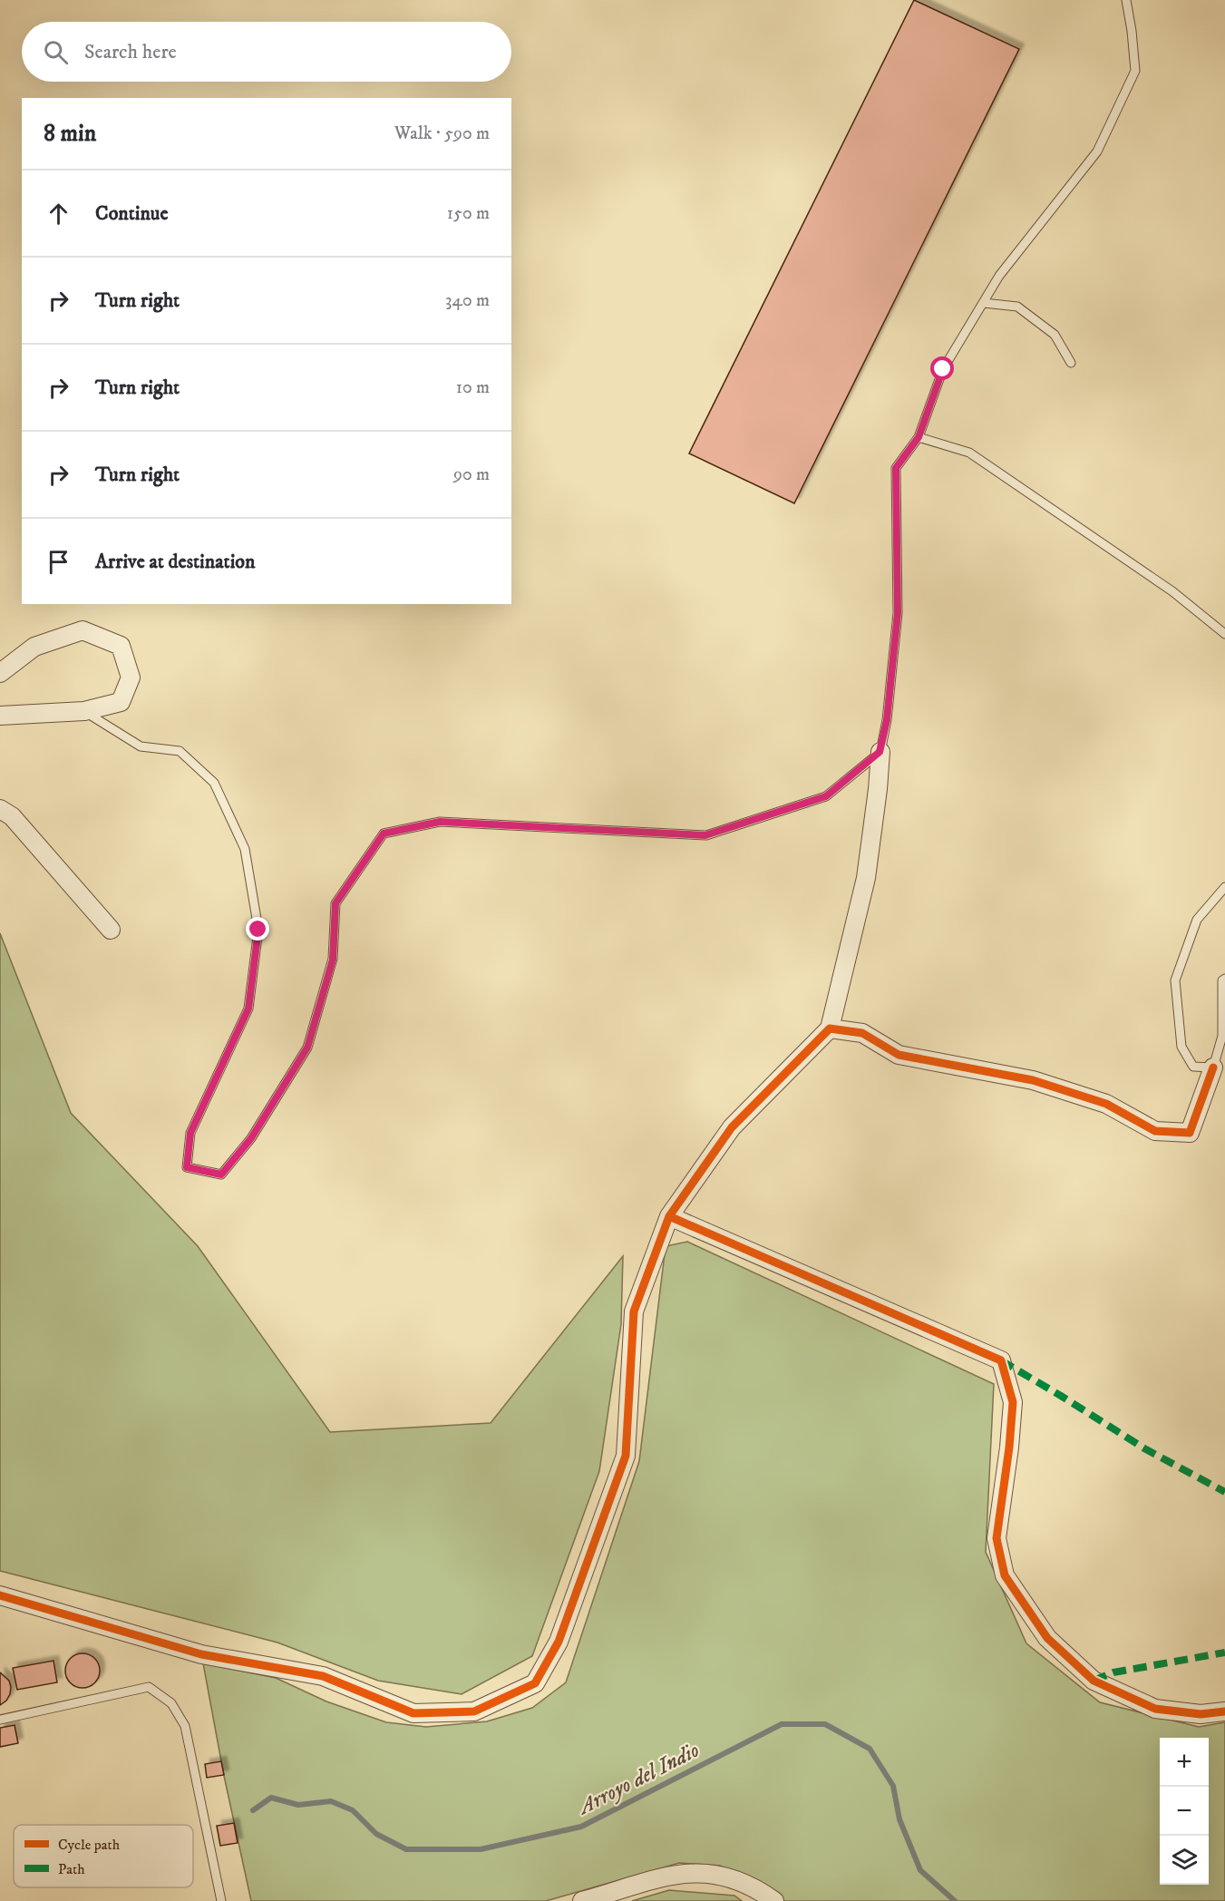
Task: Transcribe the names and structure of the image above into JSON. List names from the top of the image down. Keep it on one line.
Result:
{"water":["Arroyo del Indio"],"legend":["Cycle path","Path"],"page":{"search":"Search here","heading":["8 min","Walk · 590 m"],"list":[["Continue","150 m"],["Turn right","340 m"],["Turn right","10 m"],["Turn right","90 m"],"Arrive at destination"],"map_buttons":["+","−"]}}
